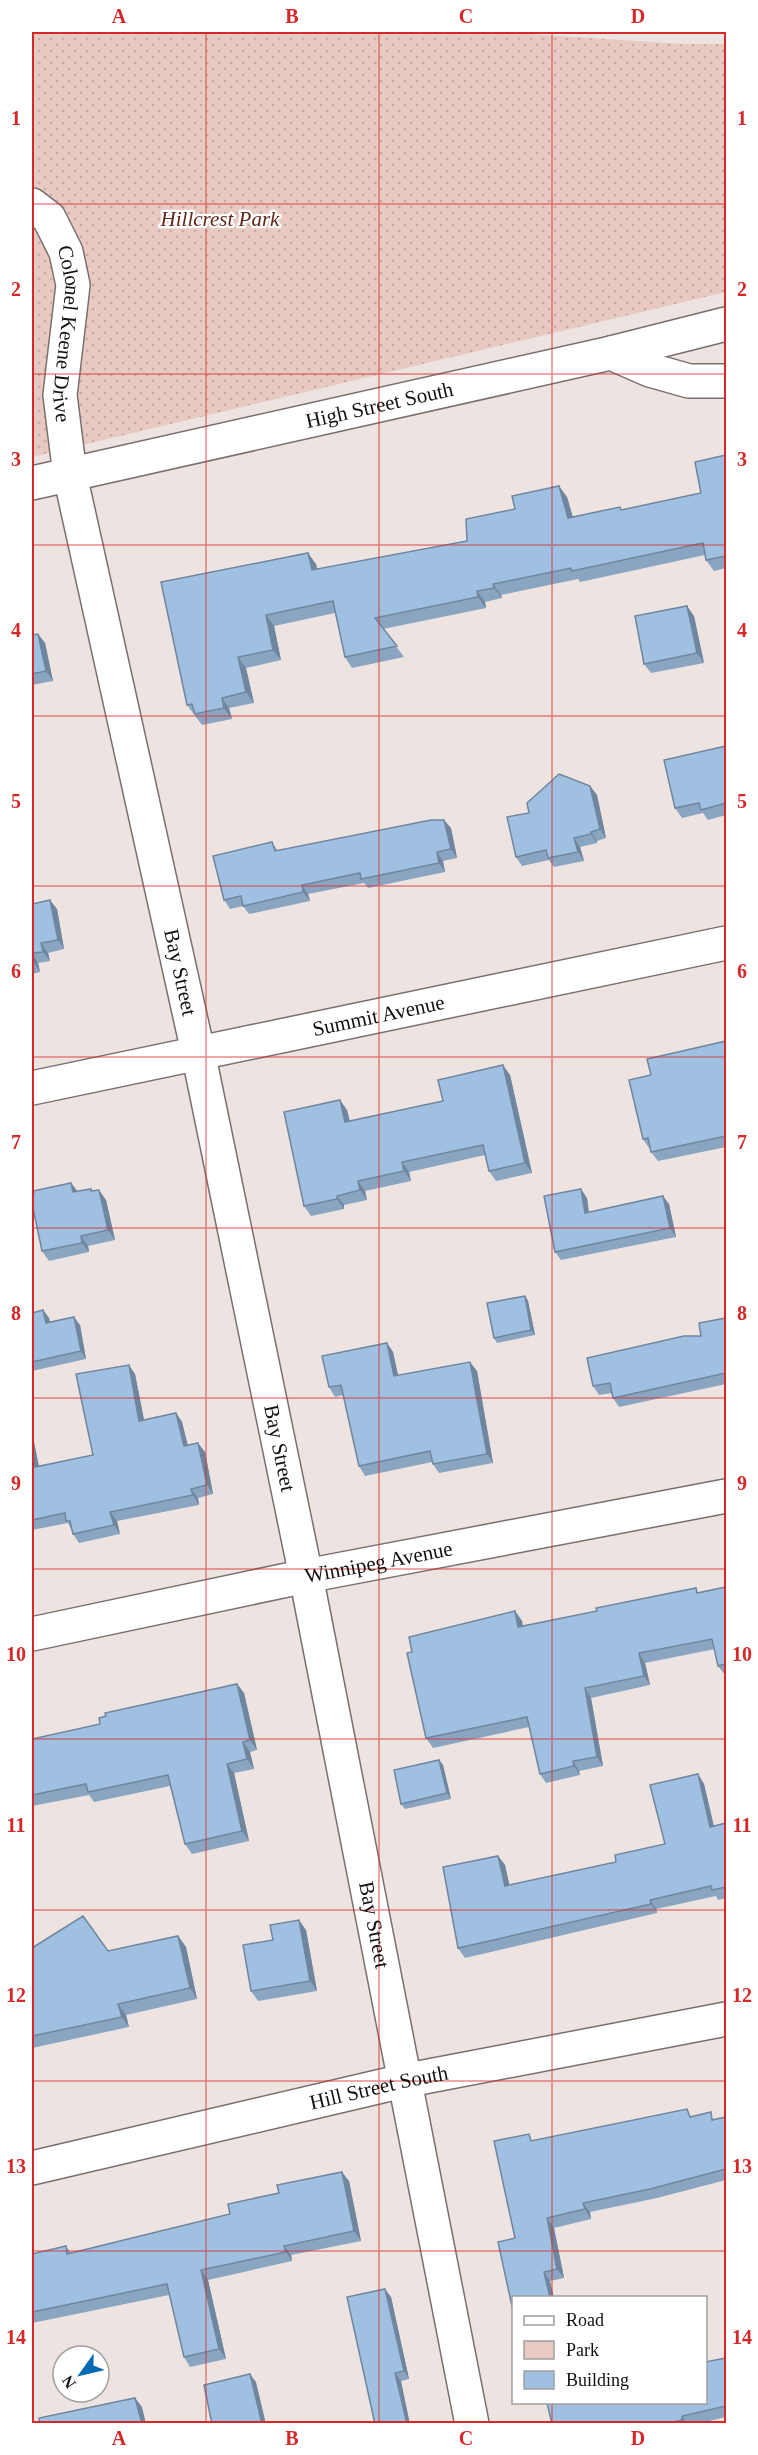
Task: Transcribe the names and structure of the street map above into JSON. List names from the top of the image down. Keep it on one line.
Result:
{"streets":{"street":["Colonel Keene Drive","High Street South","Bay Street","Summit Avenue","Winnipeg Avenue","Hill Street South"]},"crossings":[["Colonel Keene Drive","High Street South"],["Colonel Keene Drive","Bay Street"],["High Street South","Bay Street"],["Bay Street","Summit Avenue"],["Bay Street","Winnipeg Avenue"],["Bay Street","Hill Street South"]],"parks":["Hillcrest Park"],"legend":["Road","Park","Building"],"north":"bottom left","grid":{"columns":["A","B","C","D"],"rows":["1","2","3","4","5","6","7","8","9","10","11","12","13","14"]}}
